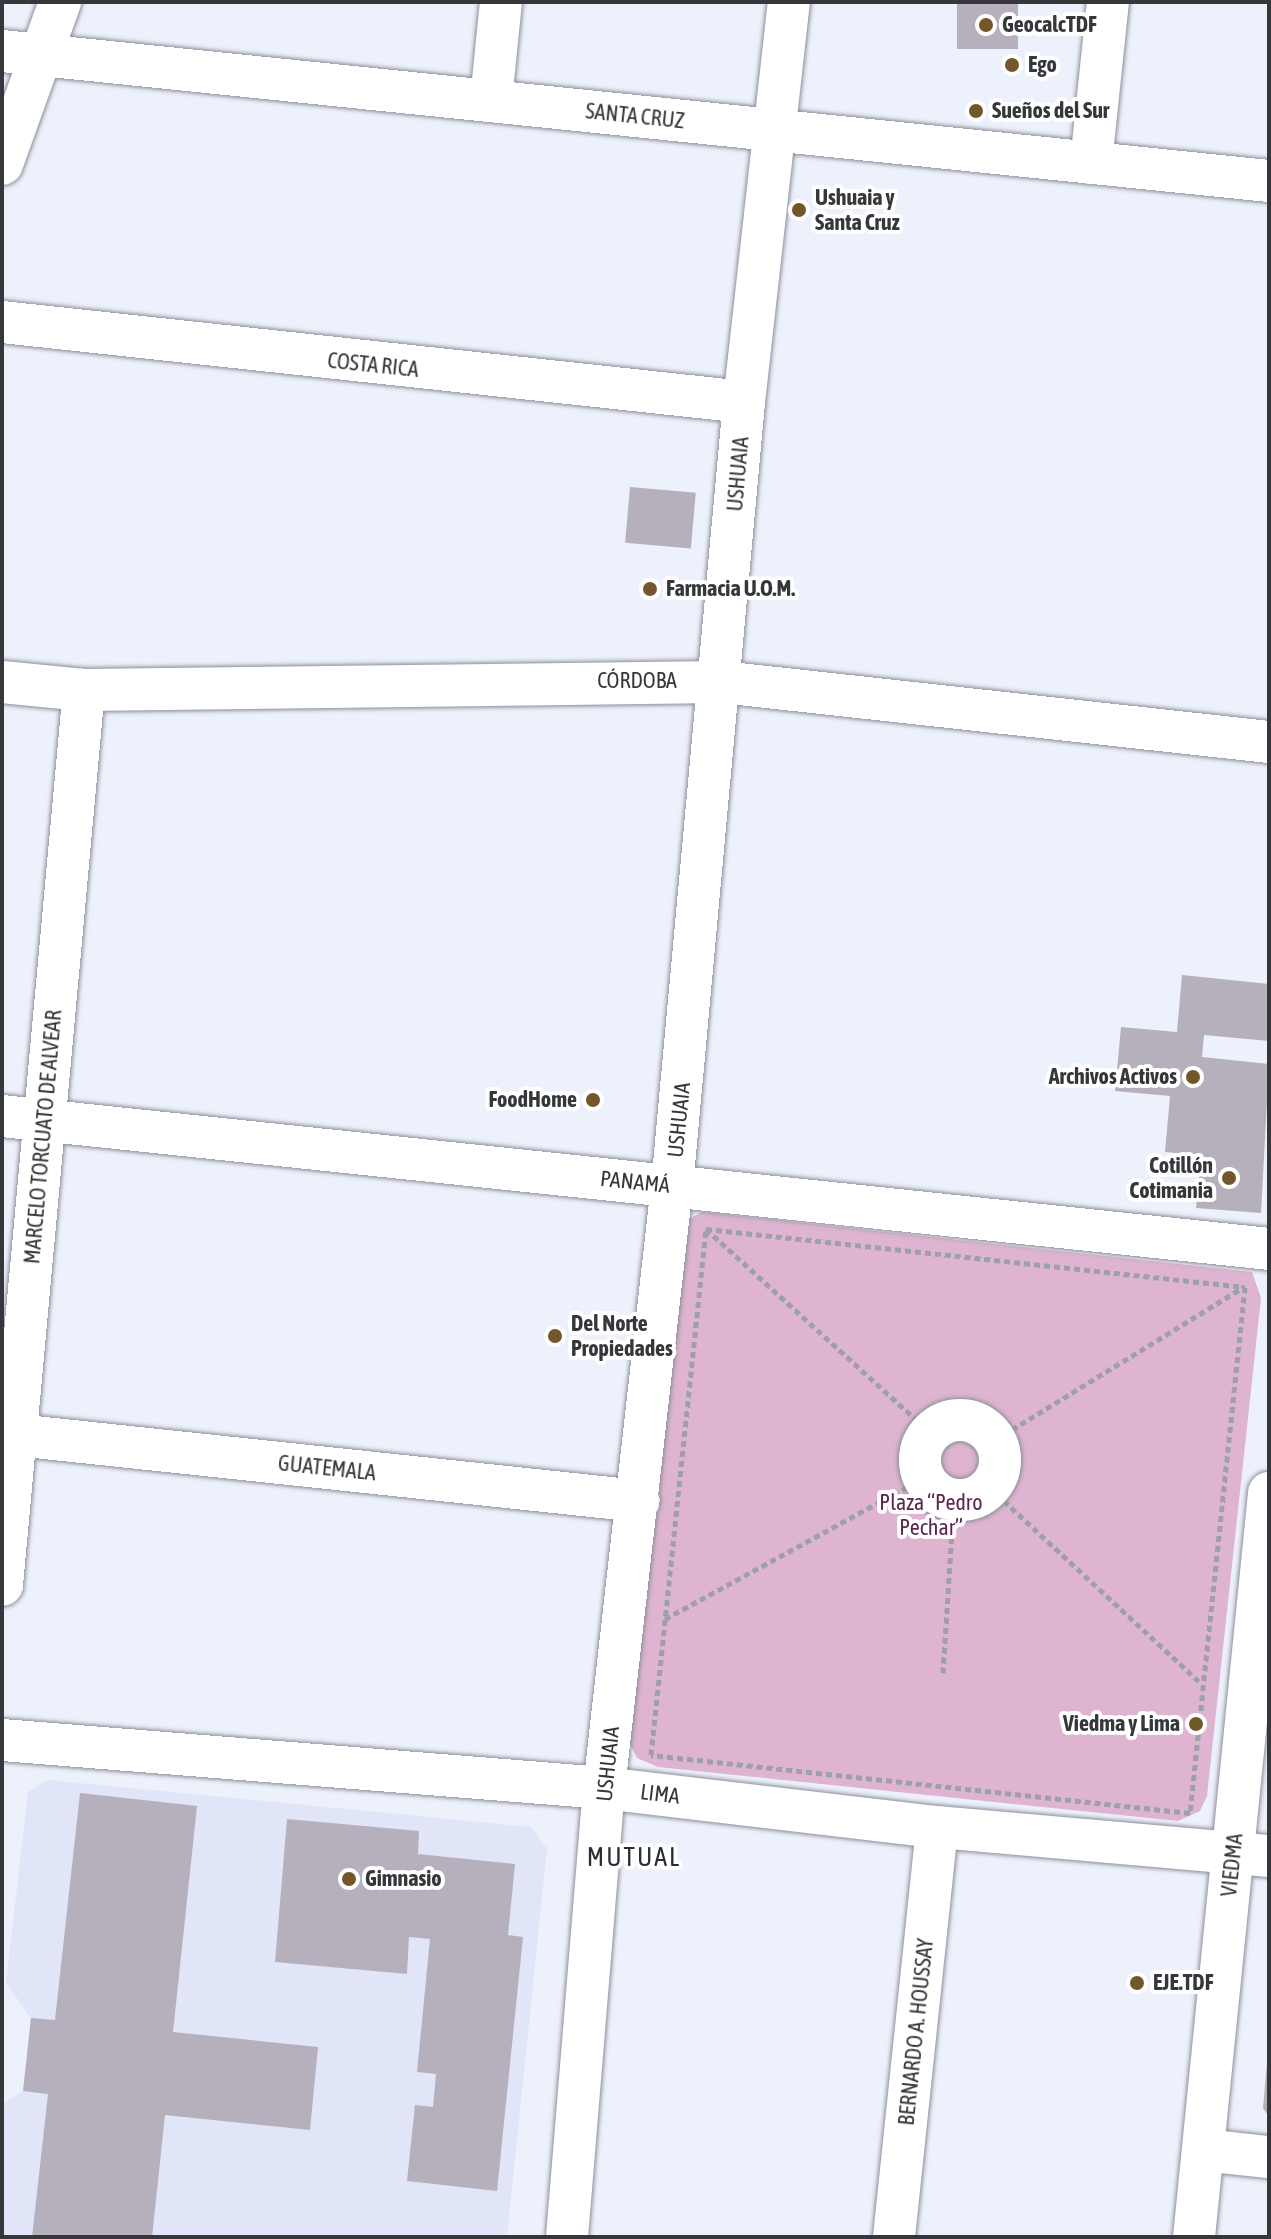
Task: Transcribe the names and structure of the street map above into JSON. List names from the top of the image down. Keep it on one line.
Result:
{"streets":{"street":["SANTA CRUZ","COSTA RICA","USHUAIA","CÓRDOBA","MARCELO TORCUATO DE ALVEAR","PANAMÁ","GUATEMALA","LIMA","VIEDMA","BERNARDO A. HOUSSAY"]},"crossings":[["SANTA CRUZ","USHUAIA"],["COSTA RICA","USHUAIA"],["USHUAIA","CÓRDOBA"],["USHUAIA","PANAMÁ"],["USHUAIA","GUATEMALA"],["USHUAIA","LIMA"],["CÓRDOBA","MARCELO TORCUATO DE ALVEAR"],["MARCELO TORCUATO DE ALVEAR","PANAMÁ"],["MARCELO TORCUATO DE ALVEAR","GUATEMALA"],["LIMA","VIEDMA"],["LIMA","BERNARDO A. HOUSSAY"]],"districts":["MUTUAL"],"parks":["Plaza “Pedro Pechar”"],"places":["GeocalcTDF","Ego","Sueños del Sur","Ushuaia y Santa Cruz","Farmacia U.O.M.","Archivos Activos","FoodHome","Cotillón Cotimania","Del Norte Propiedades","Viedma y Lima","Gimnasio","EJE.TDF"]}
